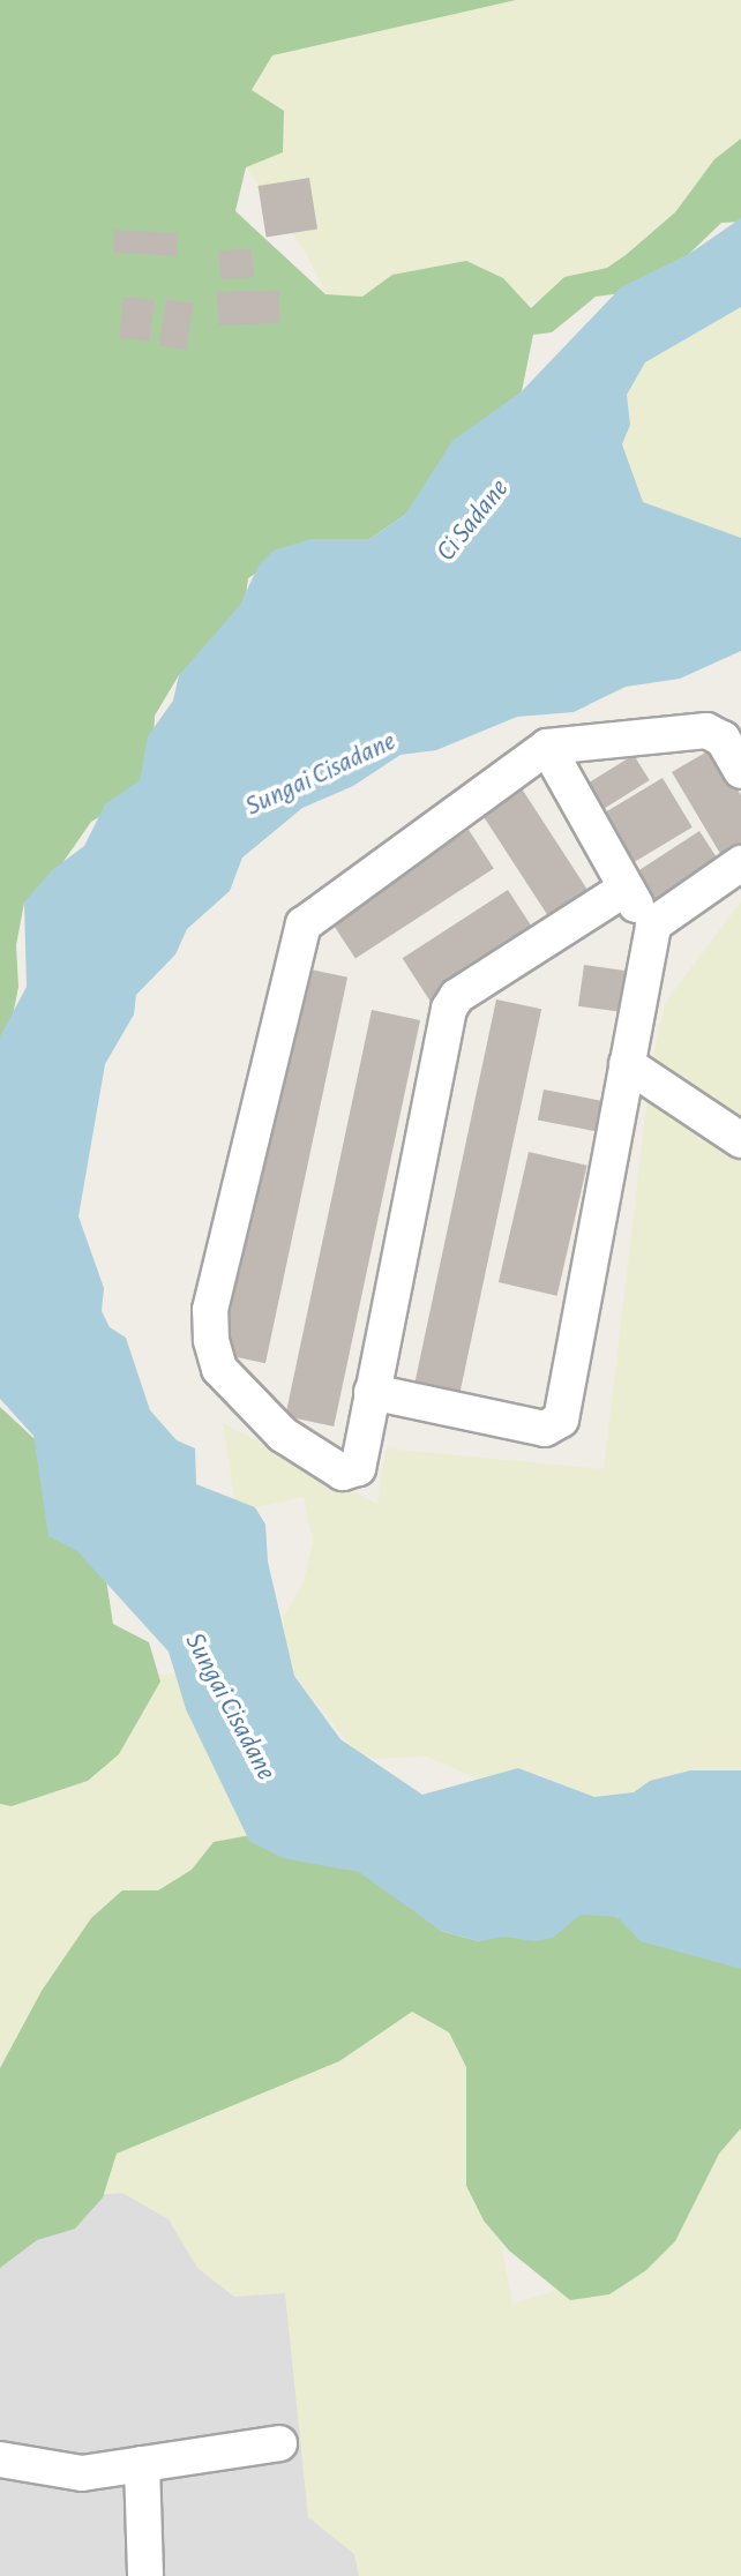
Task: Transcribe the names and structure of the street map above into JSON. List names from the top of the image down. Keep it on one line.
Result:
{"water":["Ci Sadane","Sungai Cisadane"]}
